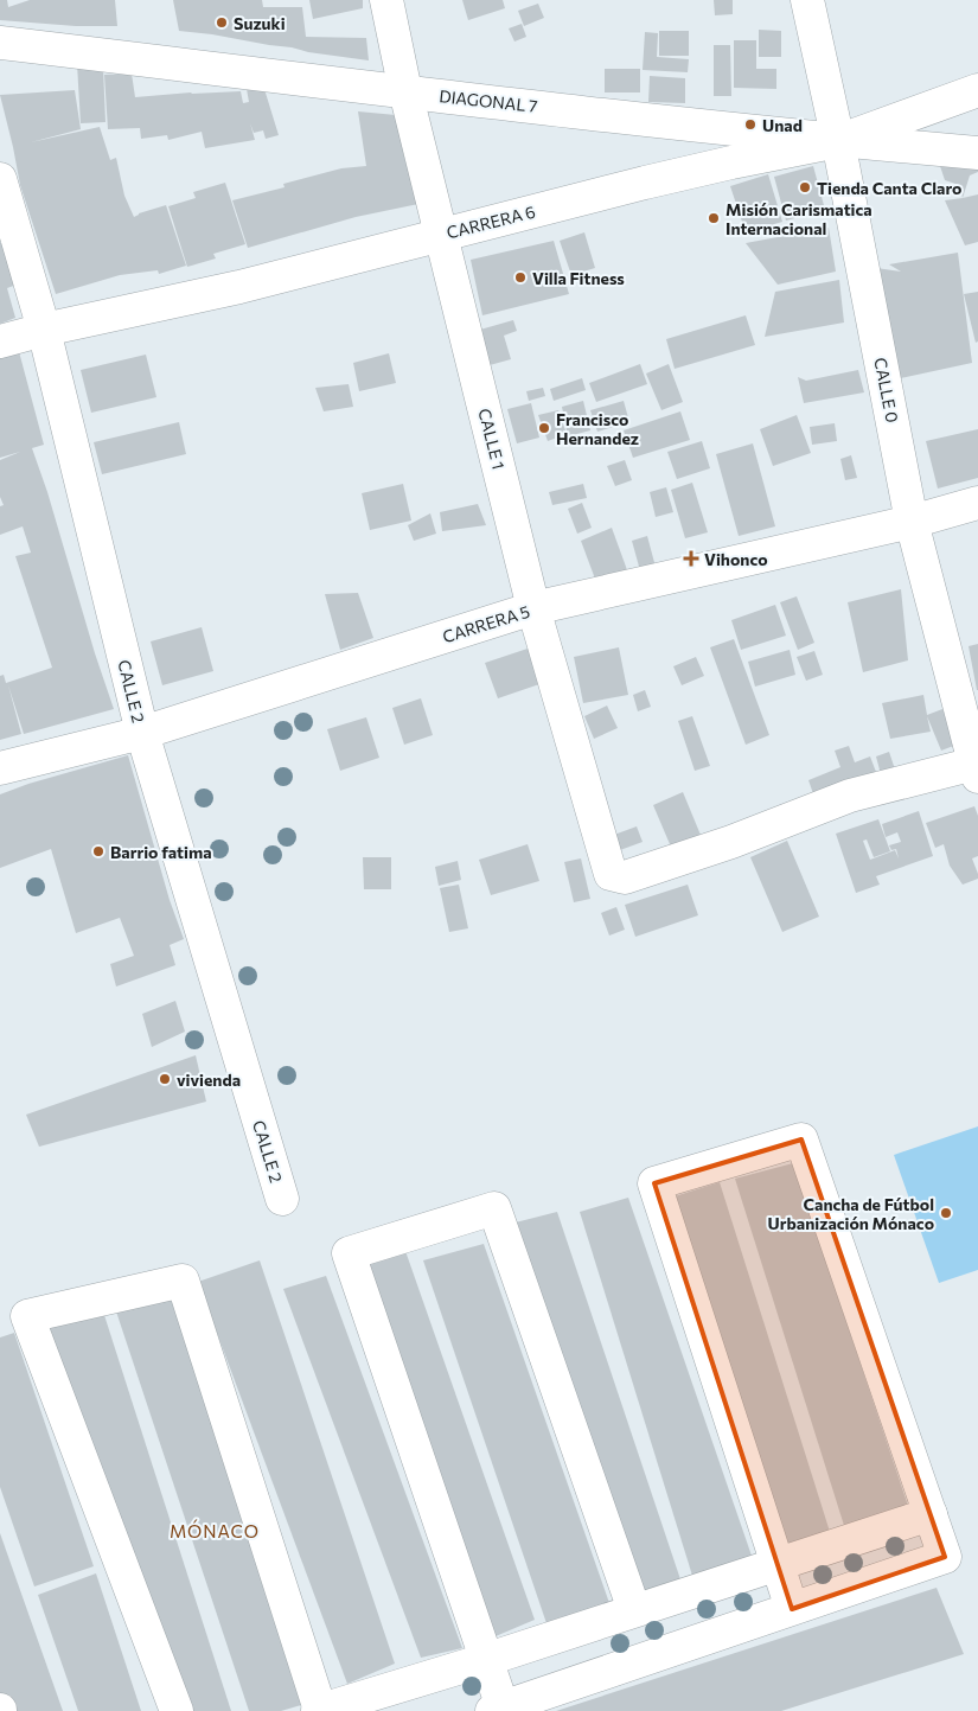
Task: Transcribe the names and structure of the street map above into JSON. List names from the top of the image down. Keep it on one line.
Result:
{"streets":{"street":["DIAGONAL 7","CARRERA 6","CALLE 0","CALLE 1","CARRERA 5","CALLE 2"]},"crossings":[["DIAGONAL 7","CARRERA 6"],["DIAGONAL 7","CALLE 0"],["DIAGONAL 7","CALLE 1"],["CARRERA 6","CALLE 0"],["CARRERA 6","CALLE 1"],["CARRERA 6","CALLE 2"],["CALLE 0","CALLE 1"],["CALLE 0","CARRERA 5"],["CALLE 1","CARRERA 5"],["CARRERA 5","CALLE 2"]],"districts":["MÓNACO"],"places":{"other":["Suzuki","Unad","Tienda Canta Claro","Misión Carismatica Internacional","Villa Fitness","Francisco Hernandez","Barrio fatima","vivienda","Cancha de Fútbol Urbanización Mónaco"],"health":["Vihonco"]}}
